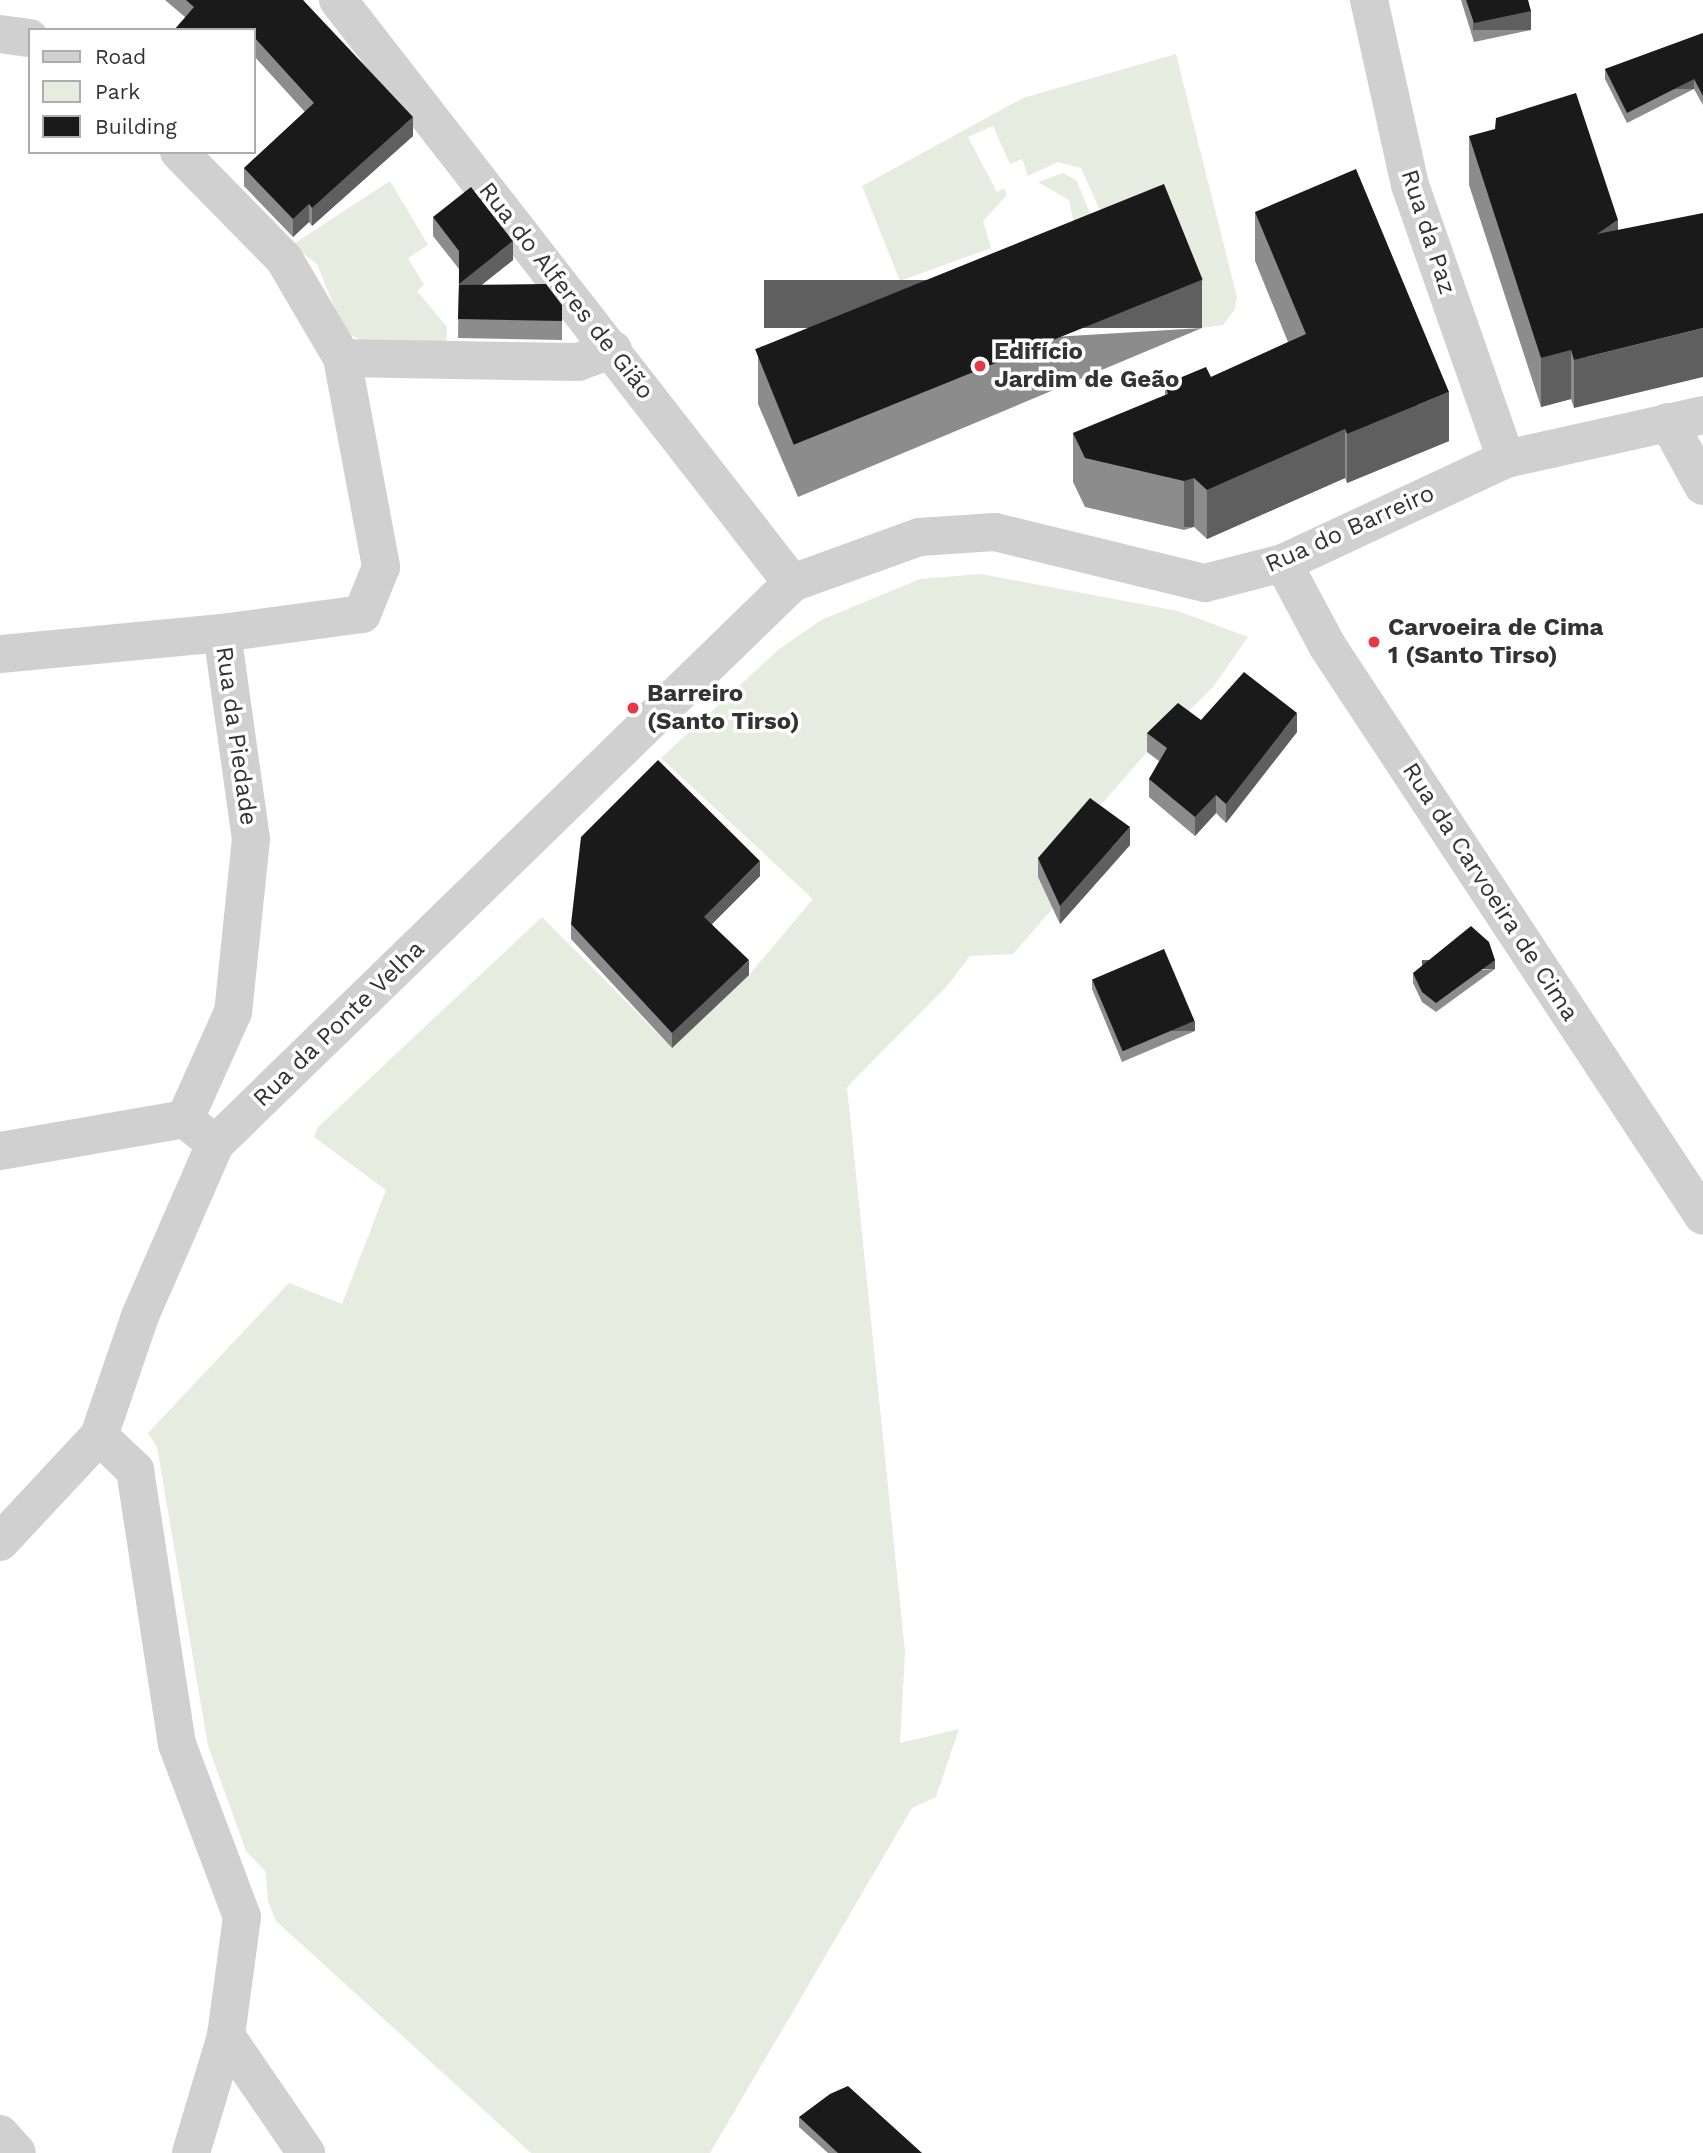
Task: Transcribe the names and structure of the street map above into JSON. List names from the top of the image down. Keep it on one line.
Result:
{"streets":{"street":["Rua da Paz","Rua do Alferes de Gião","Rua do Barreiro","Rua da Piedade","Rua da Carvoeira de Cima","Rua da Ponte Velha"]},"crossings":[["Rua da Paz","Rua do Barreiro"],["Rua do Alferes de Gião","Rua do Barreiro"],["Rua do Alferes de Gião","Rua da Ponte Velha"],["Rua do Barreiro","Rua da Carvoeira de Cima"],["Rua do Barreiro","Rua da Ponte Velha"]],"places":["Edifício Jardim de Geão","Carvoeira de Cima 1 (Santo Tirso)","Barreiro (Santo Tirso)"],"legend":["Road","Park","Building"]}
